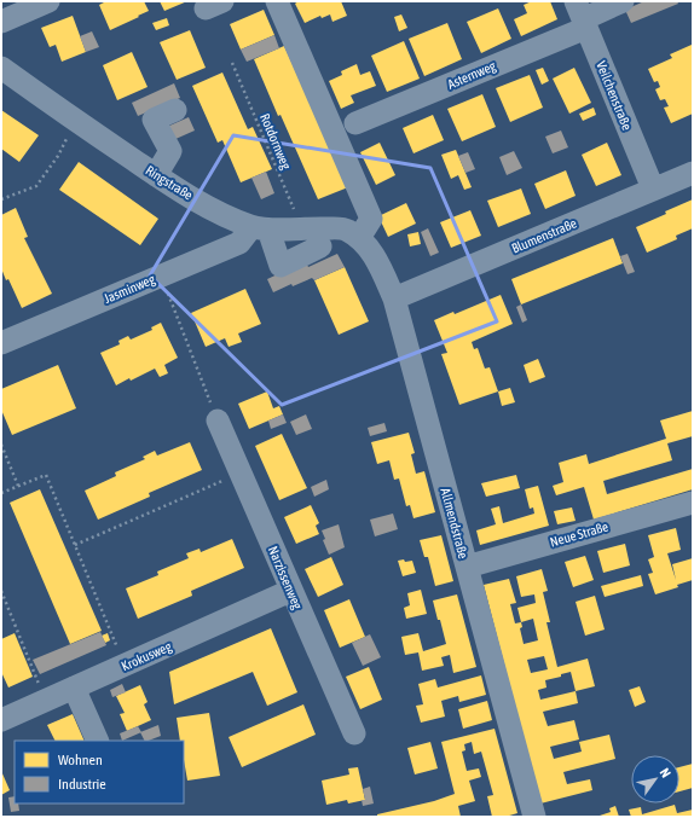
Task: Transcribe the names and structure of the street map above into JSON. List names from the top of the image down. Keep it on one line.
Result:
{"streets":{"street":["Asternweg","Veilchenstraße","Ringstraße","Blumenstraße","Jasminweg","Allmendstraße","Neue Straße","Narzissenweg","Krokusweg"],"path":["Rotdornweg"]},"crossings":[["Asternweg","Veilchenstraße"],["Veilchenstraße","Blumenstraße"],["Rotdornweg","Ringstraße"],["Ringstraße","Jasminweg"],["Ringstraße","Allmendstraße"],["Blumenstraße","Allmendstraße"],["Allmendstraße","Neue Straße"],["Narzissenweg","Krokusweg"]],"legend":["Wohnen","Industrie"],"north":"top right"}
